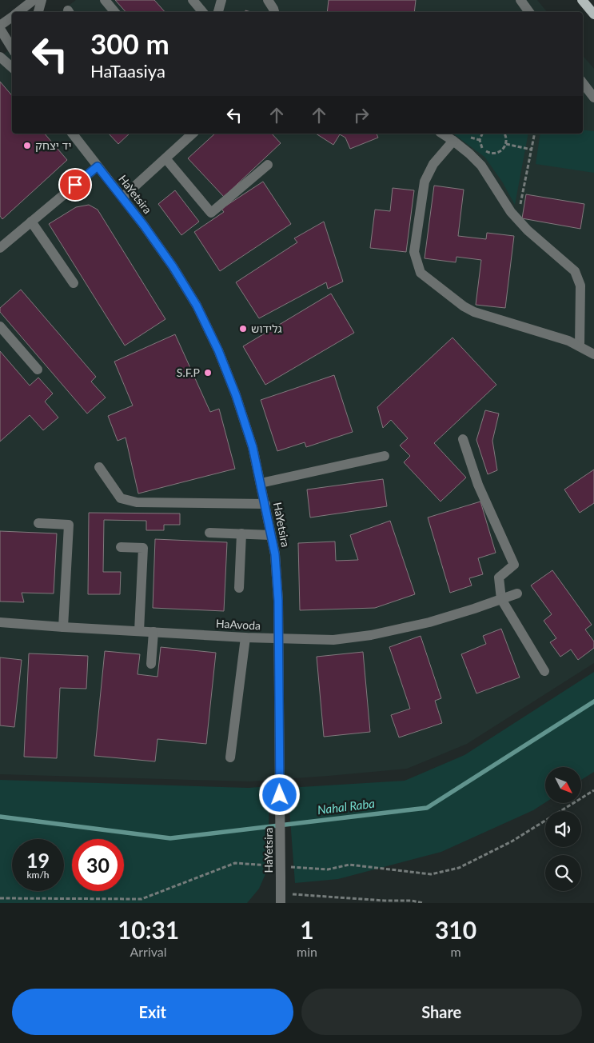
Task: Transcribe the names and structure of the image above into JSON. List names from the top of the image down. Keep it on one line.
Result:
{"streets":{"street":["HaYetsira","HaAvoda"]},"crossings":[["HaYetsira","HaAvoda"]],"water":["Nahal Raba"],"places":["יד יצחק","גלידוש","S.F.P"],"north":"bottom right","page":{"turn":["300 m","HaTaasiya"],"speed":"19 km/h","limit":"30","eta":["10:31","Arrival","1","min","310","m"],"buttons":["Exit","Share"]}}
